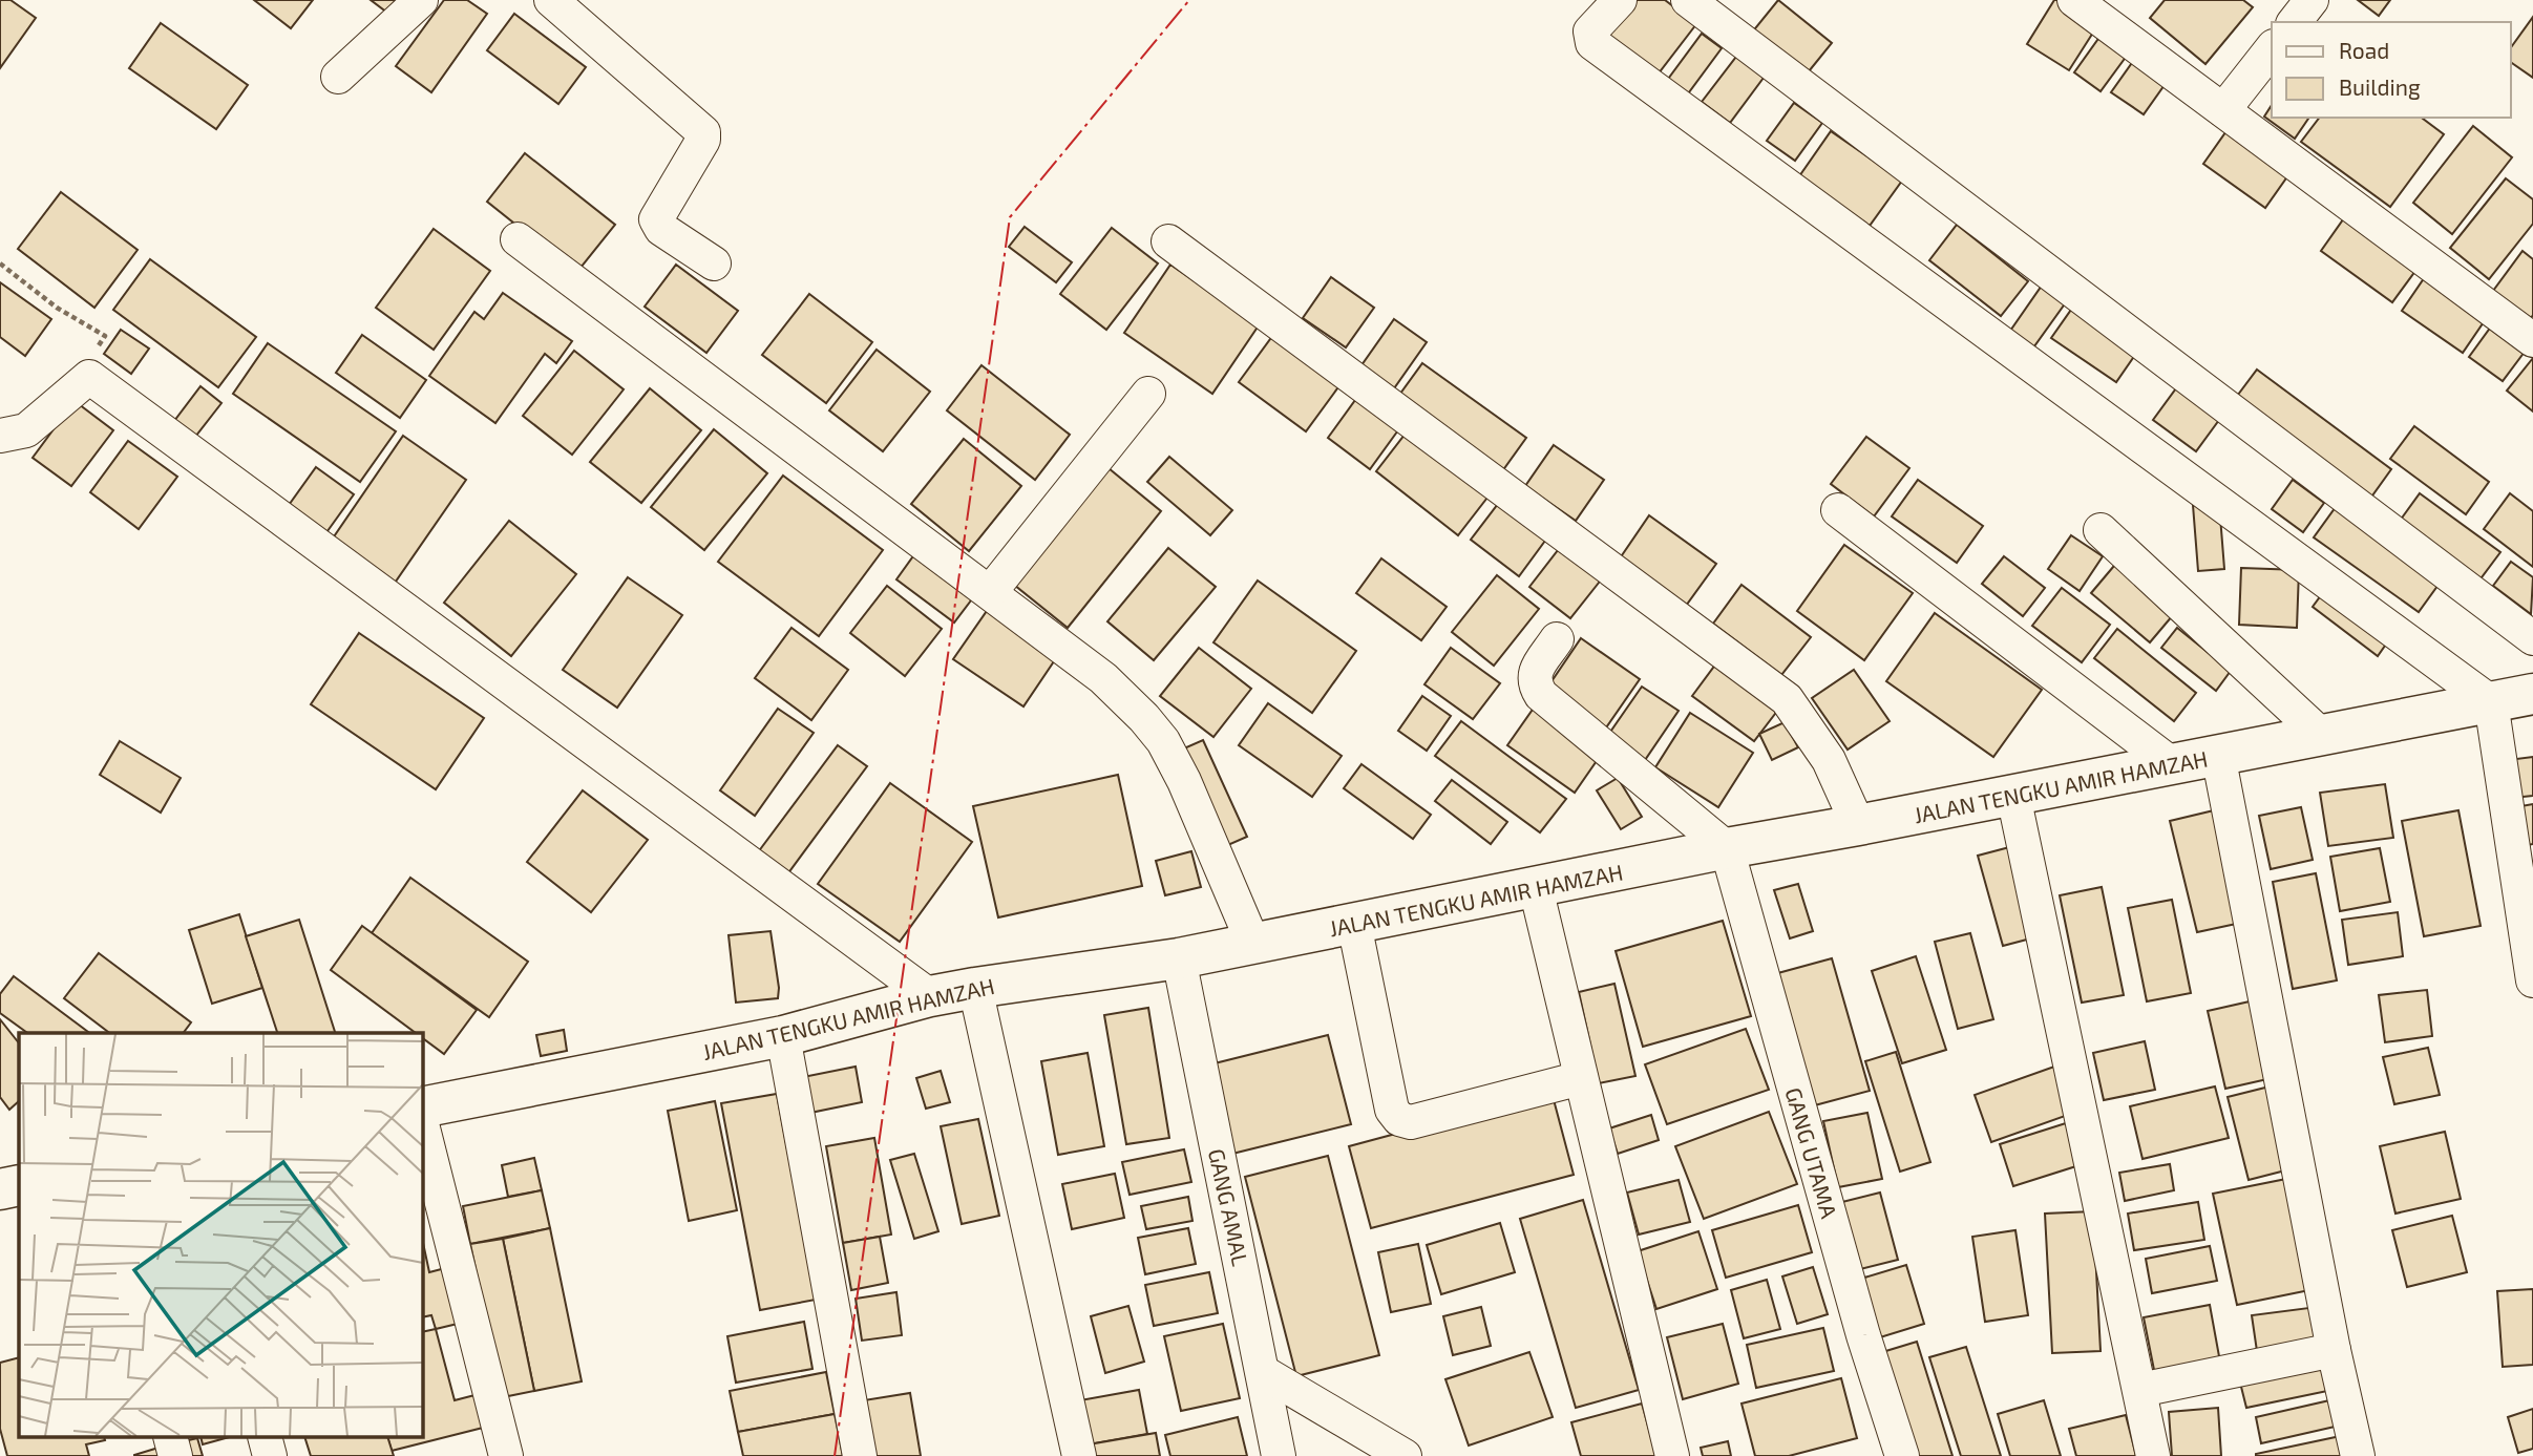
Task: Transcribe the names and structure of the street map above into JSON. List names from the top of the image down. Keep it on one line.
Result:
{"streets":{"main road":["JALAN TENGKU AMIR HAMZAH"],"street":["GANG UTAMA","GANG AMAL"]},"crossings":[["JALAN TENGKU AMIR HAMZAH","GANG UTAMA"],["JALAN TENGKU AMIR HAMZAH","GANG AMAL"]],"legend":["Road","Building"]}
